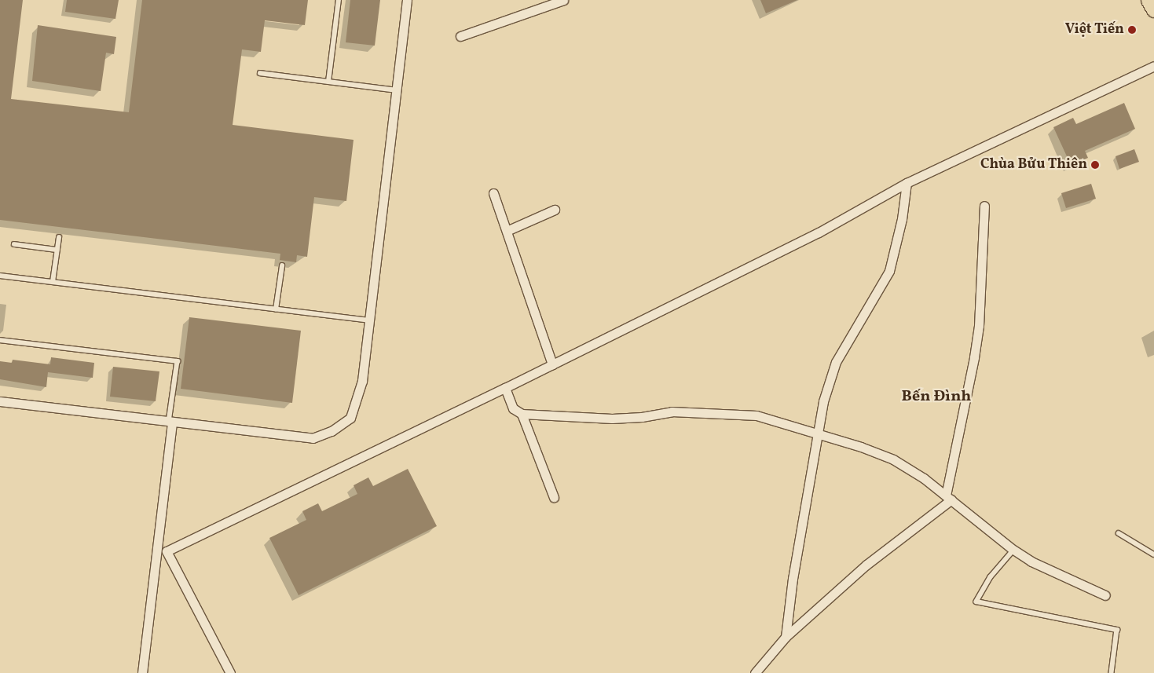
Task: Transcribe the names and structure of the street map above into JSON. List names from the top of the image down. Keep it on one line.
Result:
{"districts":["Bến Đình"],"places":["Việt Tiến","Chùa Bửu Thiên"]}
